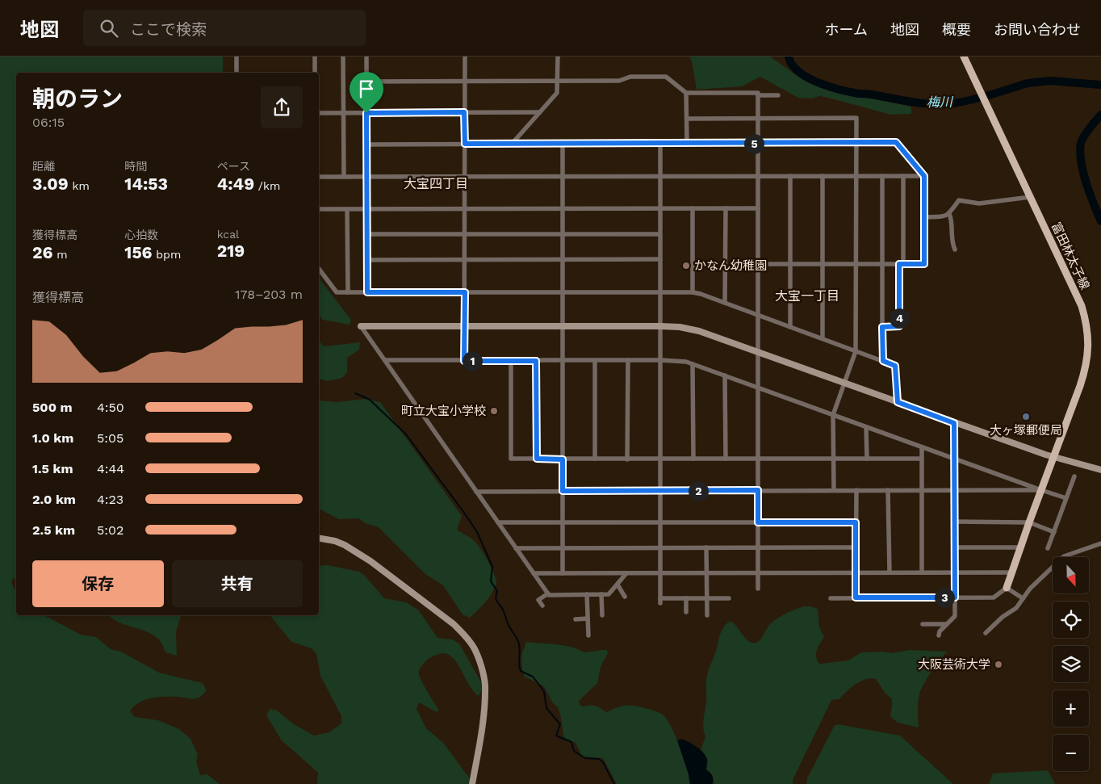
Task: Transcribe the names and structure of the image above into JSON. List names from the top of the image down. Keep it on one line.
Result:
{"streets":{"main road":["富田林太子線"]},"districts":["大宝四丁目","大宝一丁目"],"water":["梅川"],"places":["かなん幼稚園","町立大宝小学校","大ヶ塚郵便局","大阪芸術大学"],"north":"bottom","page":{"header":"地図","search":"ここで検索","nav":["ホーム","地図","概要","お問い合わせ"],"heading":["朝のラン","06:15"],"pins":["5","4","1","2","3"],"stats":[["距離","3.09 km"],["時間","14:53"],["ペース","4:49 /km"],["獲得標高","26 m"],["心拍数","156 bpm"],["kcal","219"]],"chart":["獲得標高","178–203 m"],"list":[{"name":"500 m","note":"4:50"},{"name":"1.0 km","note":"5:05"},{"name":"1.5 km","note":"4:44"},{"name":"2.0 km","note":"4:23"},{"name":"2.5 km","note":"5:02"}],"buttons":["保存","共有"],"map_buttons":["+","−"]}}
